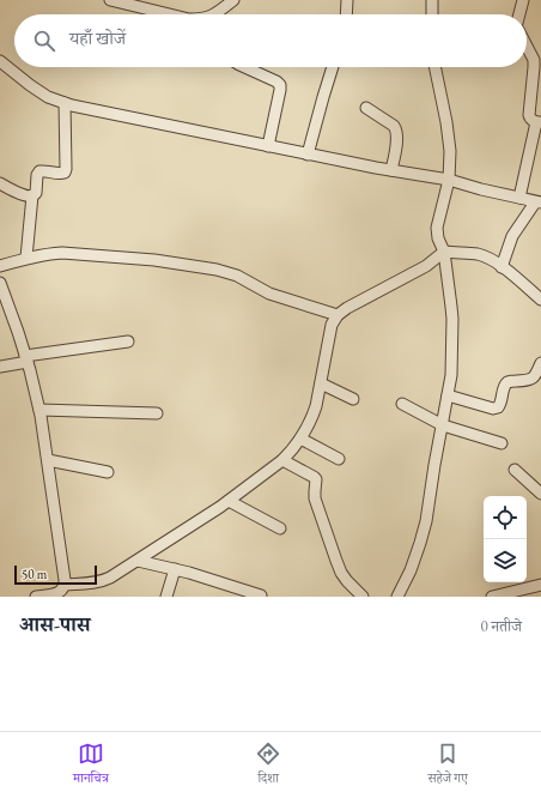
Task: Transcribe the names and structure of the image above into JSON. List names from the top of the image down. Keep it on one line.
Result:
{"scale_bar":"50 m","page":{"search":"यहाँ खोजें","scale":"50 m","heading":["आस-पास","0 नतीजे"],"nav":["मानचित्र","दिशा","सहेजे गए"]}}
